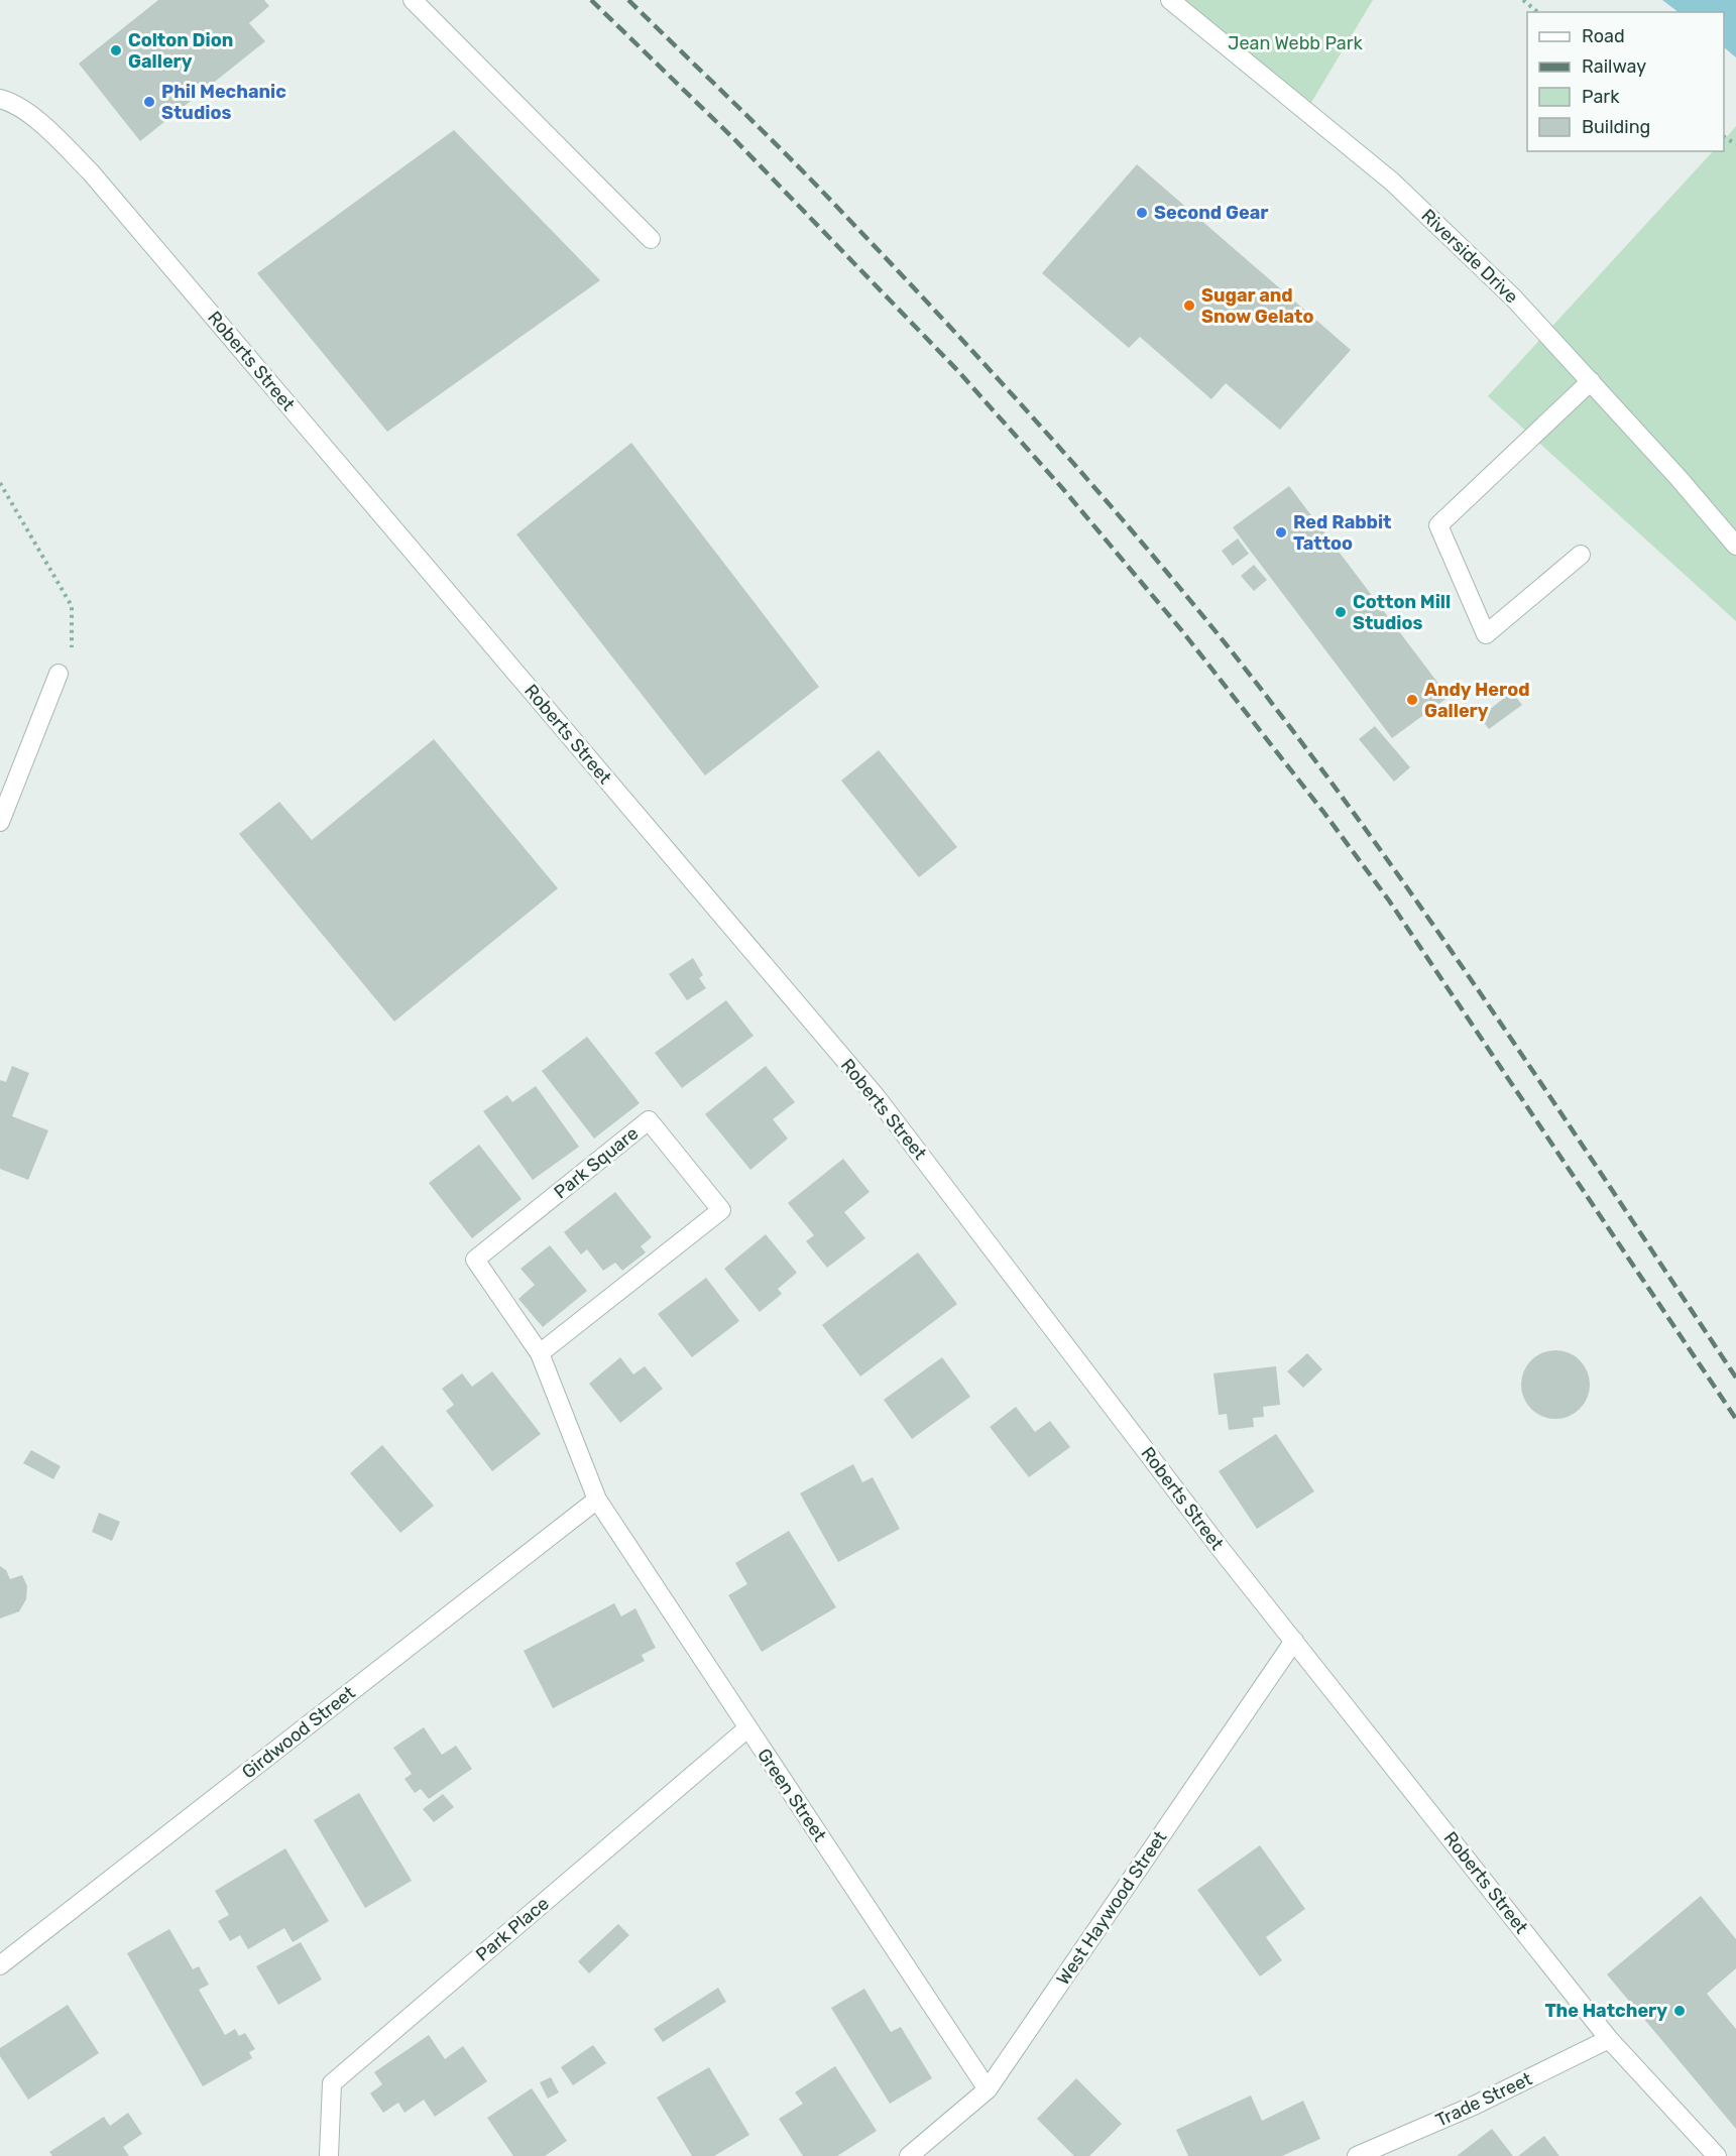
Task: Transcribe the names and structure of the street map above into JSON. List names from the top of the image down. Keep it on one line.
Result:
{"streets":{"street":["Riverside Drive","Roberts Street","Park Square","Girdwood Street","Green Street","West Haywood Street","Park Place","Trade Street"]},"crossings":[["Roberts Street","West Haywood Street"],["Roberts Street","Trade Street"],["Park Square","Girdwood Street"],["Park Square","Green Street"],["Girdwood Street","Green Street"],["Green Street","West Haywood Street"],["Green Street","Park Place"]],"parks":["Jean Webb Park"],"places":["Colton Dion Gallery","Phil Mechanic Studios","Second Gear","Sugar and Snow Gelato","Red Rabbit Tattoo","Cotton Mill Studios","Andy Herod Gallery","The Hatchery"],"legend":["Road","Railway","Park","Building"]}
